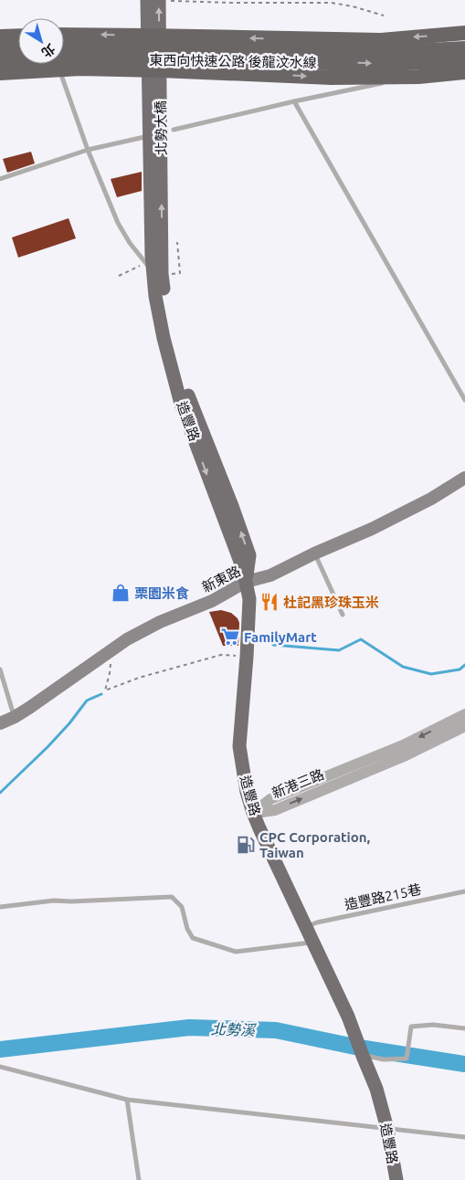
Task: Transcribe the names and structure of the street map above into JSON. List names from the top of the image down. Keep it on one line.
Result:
{"streets":{"highway":["東西向快速公路 後龍汶水線"],"main road":["北勢大橋","造豐路","新東路"],"street":["新港三路"],"lane":["造豐路215巷"]},"crossings":[["北勢大橋","造豐路"],["造豐路","新東路"],["造豐路","新港三路"],["造豐路","造豐路215巷"]],"water":["北勢溪"],"places":{"shop":["栗園米食"],"restaurant":["杜記黑珍珠玉米"],"supermarket":["FamilyMart"],"fuel station":["CPC Corporation, Taiwan"]},"north":"bottom right"}
